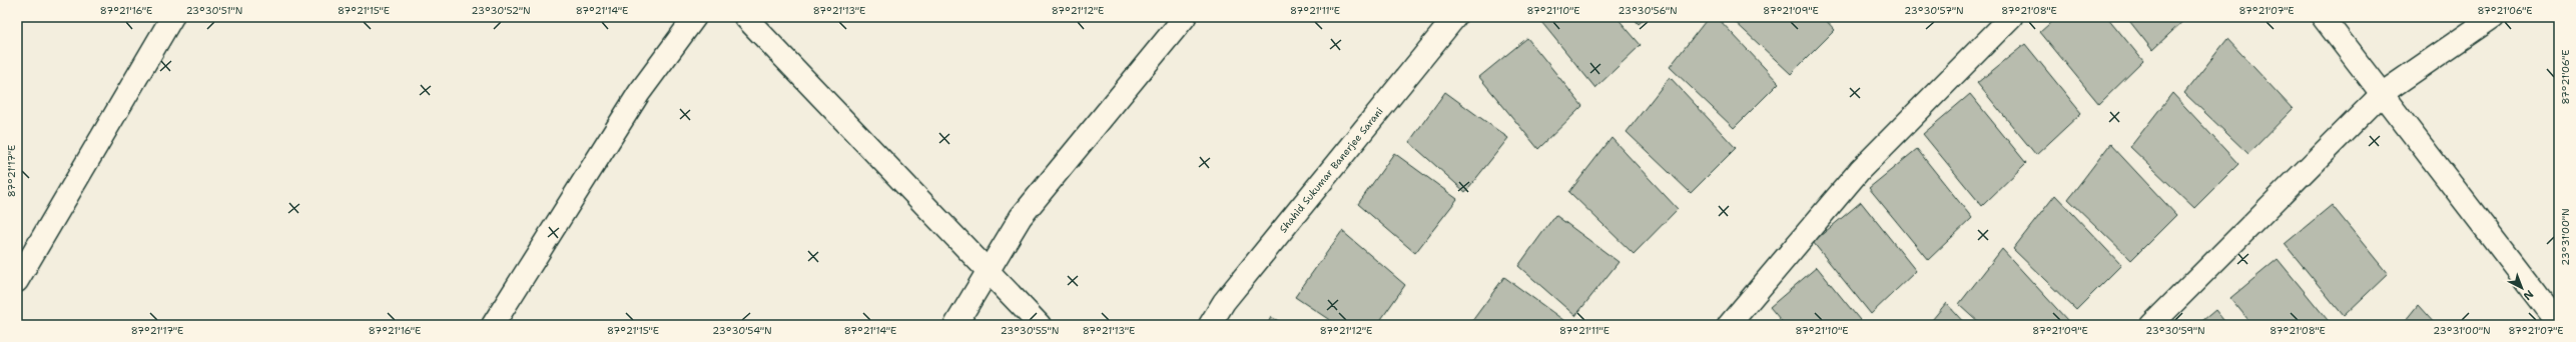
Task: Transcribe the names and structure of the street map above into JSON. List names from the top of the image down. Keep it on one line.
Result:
{"streets":{"street":["Shahid Sukumar Banerjee Sarani"]},"north":"bottom right","coordinates":["87°21'16\"E","23°30'51\"N","87°21'15\"E","23°30'52\"N","87°21'14\"E","87°21'13\"E","87°21'12\"E","87°21'11\"E","87°21'10\"E","23°30'56\"N","87°21'09\"E","23°30'57\"N","87°21'08\"E","87°21'07\"E","87°21'06\"E","87°21'17\"E","23°31'00\"N","23°30'54\"N","23°30'55\"N","23°30'59\"N"]}
